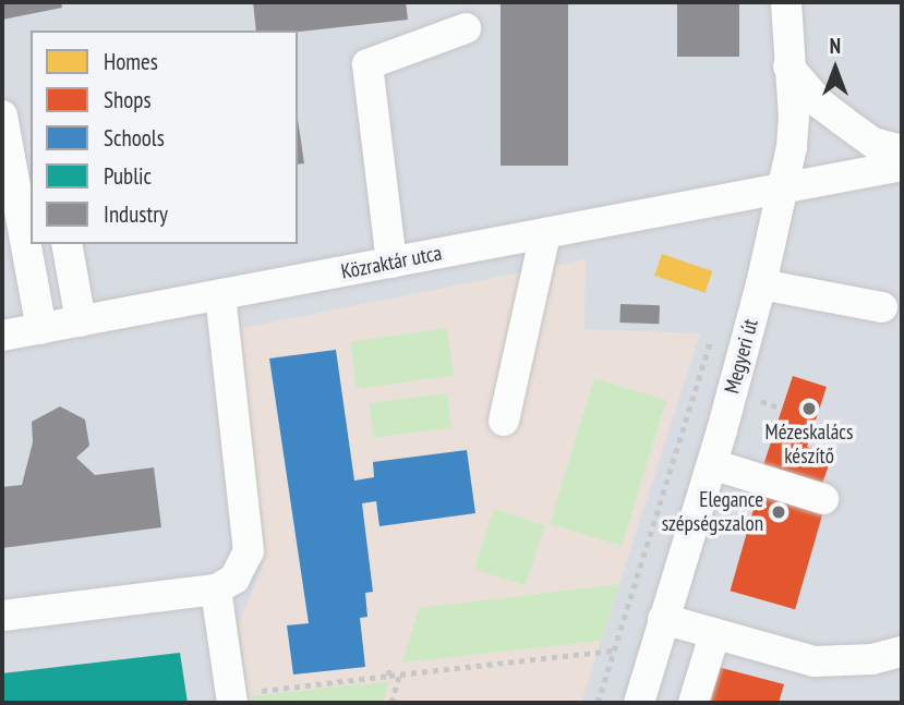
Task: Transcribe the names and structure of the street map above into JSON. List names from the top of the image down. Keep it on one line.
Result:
{"streets":{"street":["Közraktár utca","Megyeri út"]},"crossings":[["Közraktár utca","Megyeri út"]],"places":["Mézeskalács készítő","Elegance szépségszalon"],"legend":["Homes","Shops","Schools","Public","Industry"],"north":"top"}
